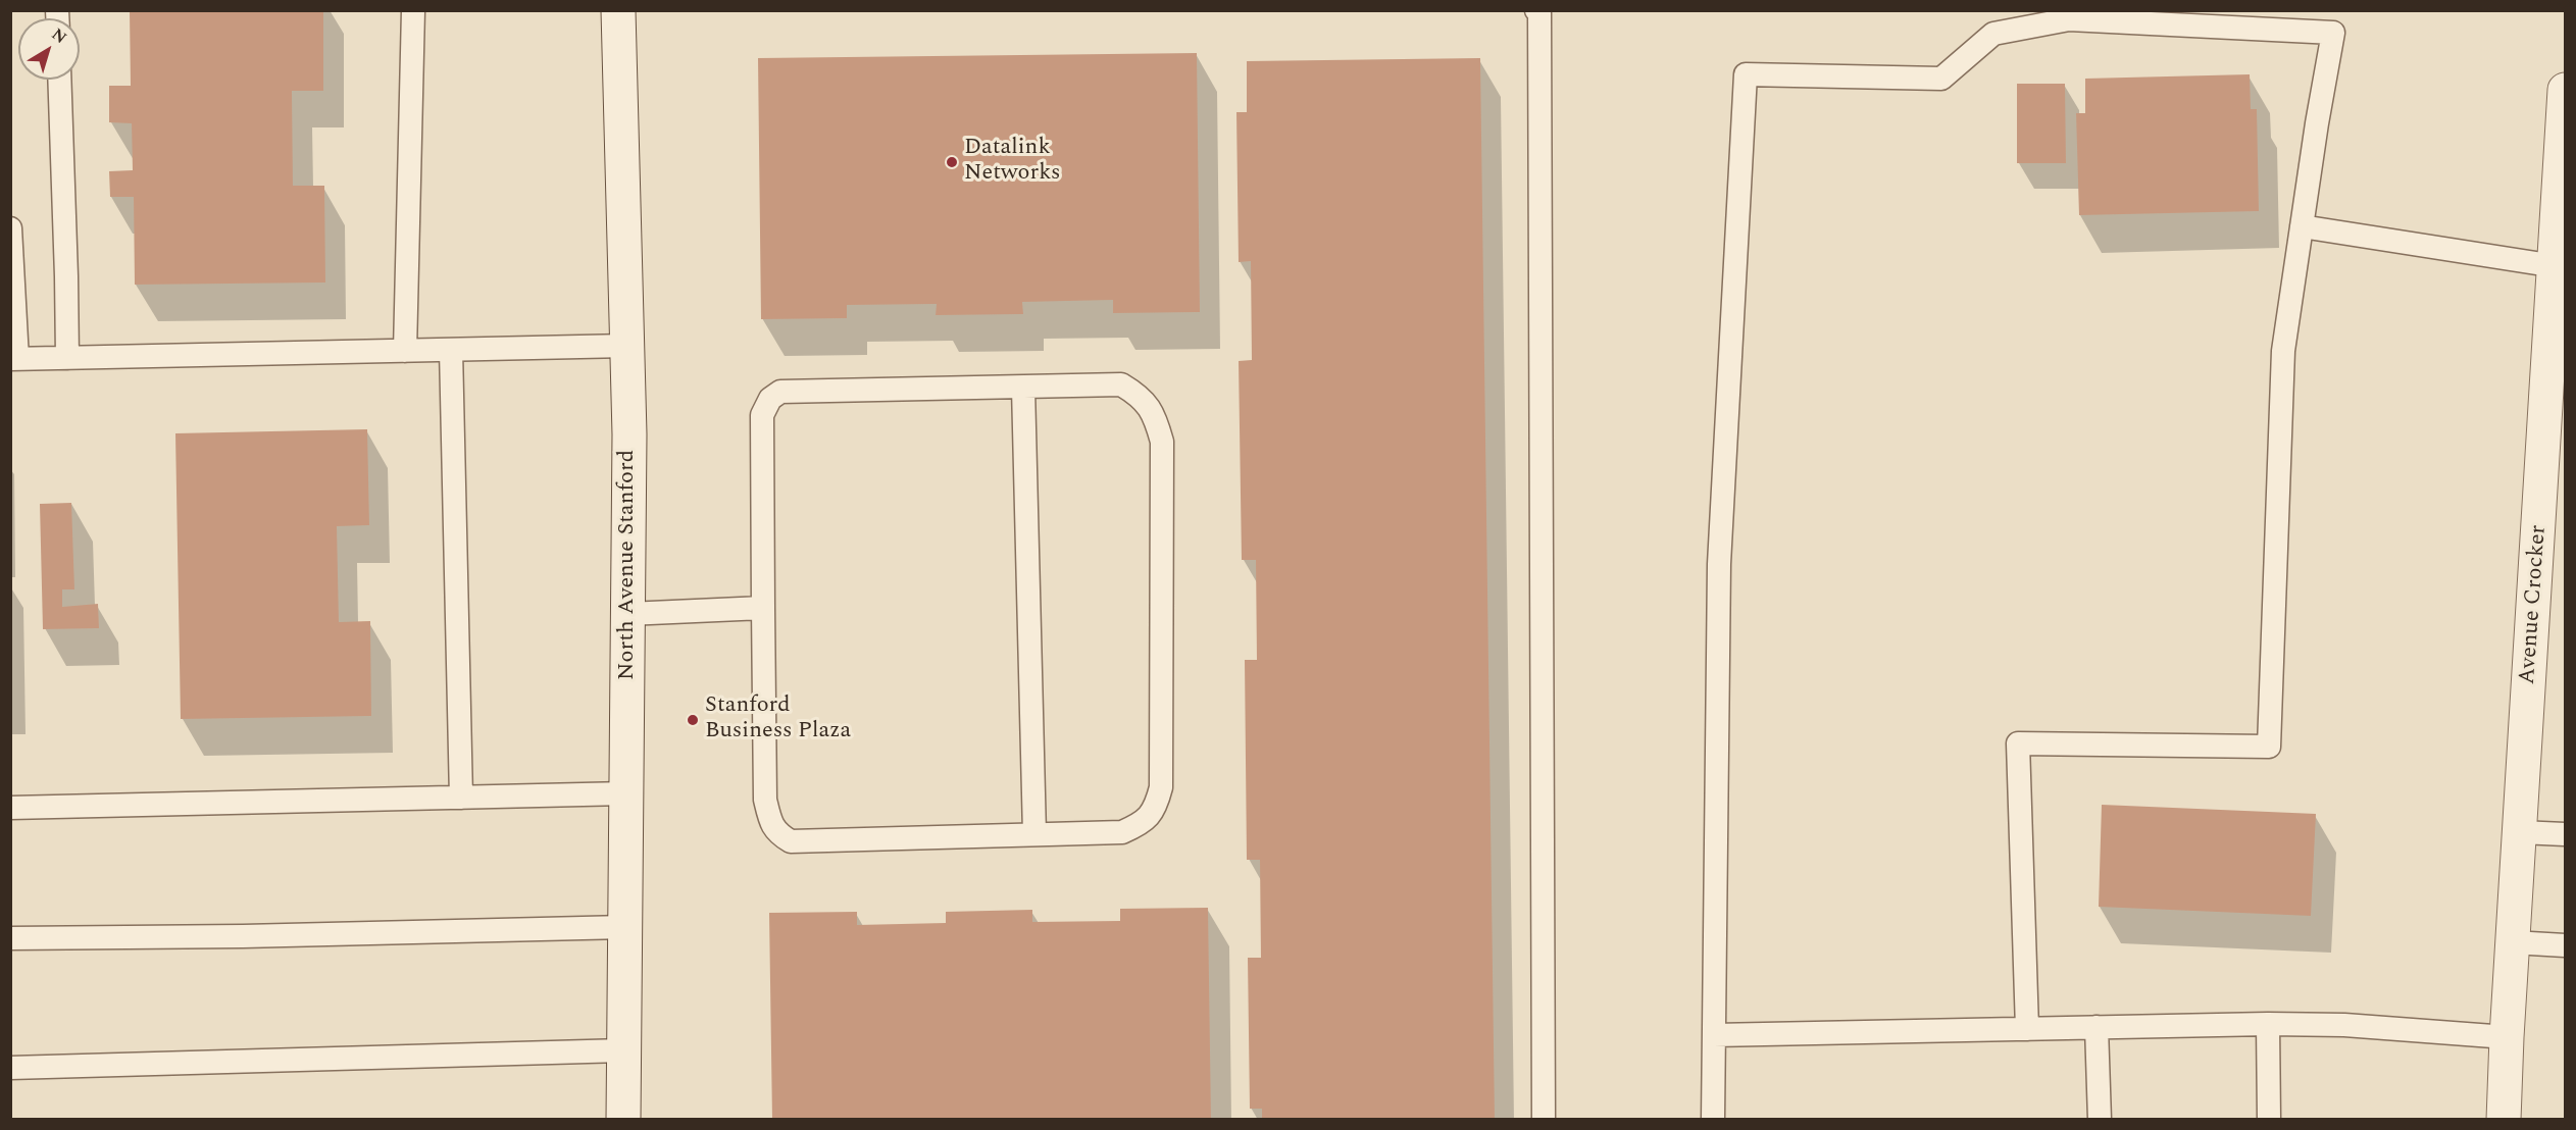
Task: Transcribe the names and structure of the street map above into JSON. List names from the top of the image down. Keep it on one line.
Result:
{"streets":{"street":["North Avenue Stanford","Avenue Crocker"]},"places":["Datalink Networks","Stanford Business Plaza"],"north":"top right"}
